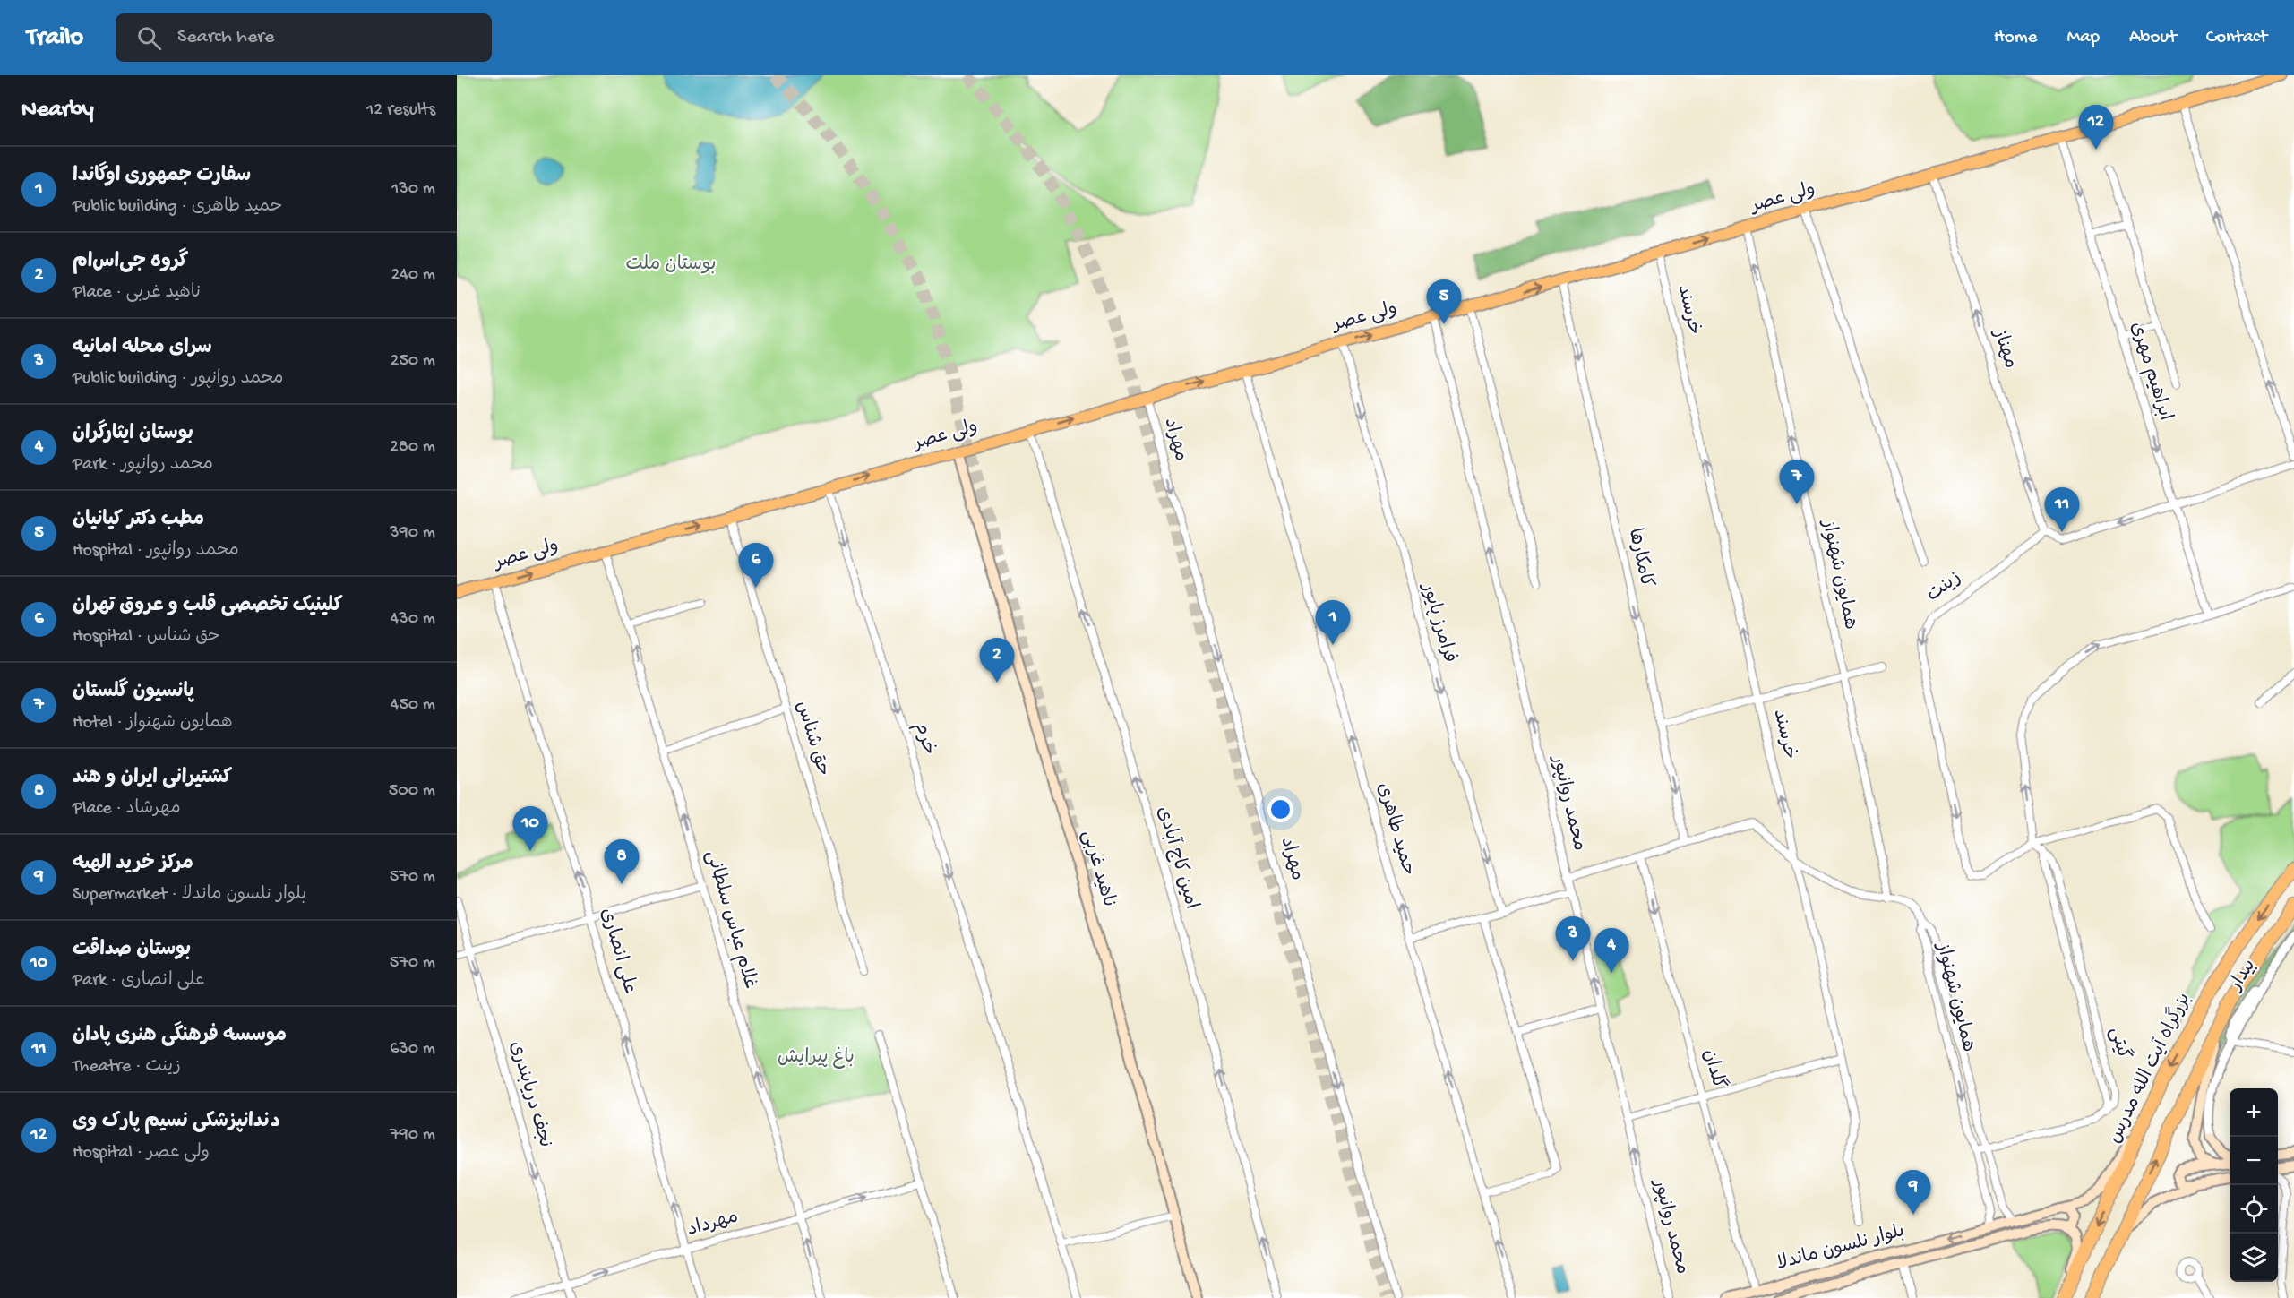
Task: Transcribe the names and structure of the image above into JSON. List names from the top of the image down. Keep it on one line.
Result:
{"streets":{"highway":["بزرگراه آیت الله مدرس"],"main road":["ولی عصر","ناهید غربی","بلوار نلسون ماندلا"],"street":["خرسند","مهناز","ابراهیم مهری","مهراد","کامکارها","همایون شهنواز","زینت","فرامرز پایور","حق شناس","خرم","محمد روانپور","حمید طاهری","امین کاج آبادی","غلام عباس سلطانی","علی انصاری","بیدار","گیتی","گلدان","نجف دریابندری","مهرداد"]},"crossings":[["ولی عصر","خرسند"],["ولی عصر","مهناز"],["ولی عصر","ابراهیم مهری"],["ولی عصر","مهراد"],["ولی عصر","کامکارها"],["ولی عصر","همایون شهنواز"],["ولی عصر","فرامرز پایور"],["ولی عصر","حق شناس"],["ولی عصر","خرم"],["ولی عصر","محمد روانپور"],["ولی عصر","حمید طاهری"],["ولی عصر","امین کاج آبادی"],["ولی عصر","ناهید غربی"],["ولی عصر","غلام عباس سلطانی"],["ولی عصر","علی انصاری"],["مهناز","زینت"],["همایون شهنواز","بلوار نلسون ماندلا"],["زینت","گیتی"],["غلام عباس سلطانی","مهرداد"],["علی انصاری","مهرداد"],["بزرگراه آیت الله مدرس","بلوار نلسون ماندلا"],["گلدان","بلوار نلسون ماندلا"],["نجف دریابندری","مهرداد"]],"one_way":["ولی عصر","خرسند","مهناز","مهراد","کامکارها","فرامرز پایور","خرم","حمید طاهری","امین کاج آبادی","غلام عباس سلطانی","علی انصاری","گلدان","نجف دریابندری","مهرداد"],"parks":["بوستان ملت","باغ پیرایش"],"page":{"header":"Trailo","search":"Search here","nav":["Home","Map","About","Contact"],"heading":["Nearby","12 results"],"pins":["12","5","7","11","6","1","2","10","8","3","4","9"],"list":[{"mark":"1","name":"سفارت جمهوری اوگاندا","note":"Public building · حمید طاهری","value":"130 m"},{"mark":"2","name":"گروه جی‌اس‌ام","note":"Place · ناهید غربی","value":"240 m"},{"mark":"3","name":"سرای محله امانیه","note":"Public building · محمد روانپور","value":"250 m"},{"mark":"4","name":"بوستان ایثارگران","note":"Park · محمد روانپور","value":"280 m"},{"mark":"5","name":"مطب دکتر کیانیان","note":"Hospital · محمد روانپور","value":"390 m"},{"mark":"6","name":"کلینیک تخصصی قلب و عروق تهران","note":"Hospital · حق شناس","value":"430 m"},{"mark":"7","name":"پانسیون گلستان","note":"Hotel · همایون شهنواز","value":"450 m"},{"mark":"8","name":"کشتیرانی ایران و هند","note":"Place · مهرشاد","value":"500 m"},{"mark":"9","name":"مرکز خرید الهیه","note":"Supermarket · بلوار نلسون ماندلا","value":"570 m"},{"mark":"10","name":"بوستان صداقت","note":"Park · علی انصاری","value":"570 m"},{"mark":"11","name":"موسسه فرهنگی هنری پادان","note":"Theatre · زینت","value":"630 m"},{"mark":"12","name":"دندانپزشکی نسیم پارک وی","note":"Hospital · ولی عصر","value":"790 m"}],"map_buttons":["+","−"]}}
